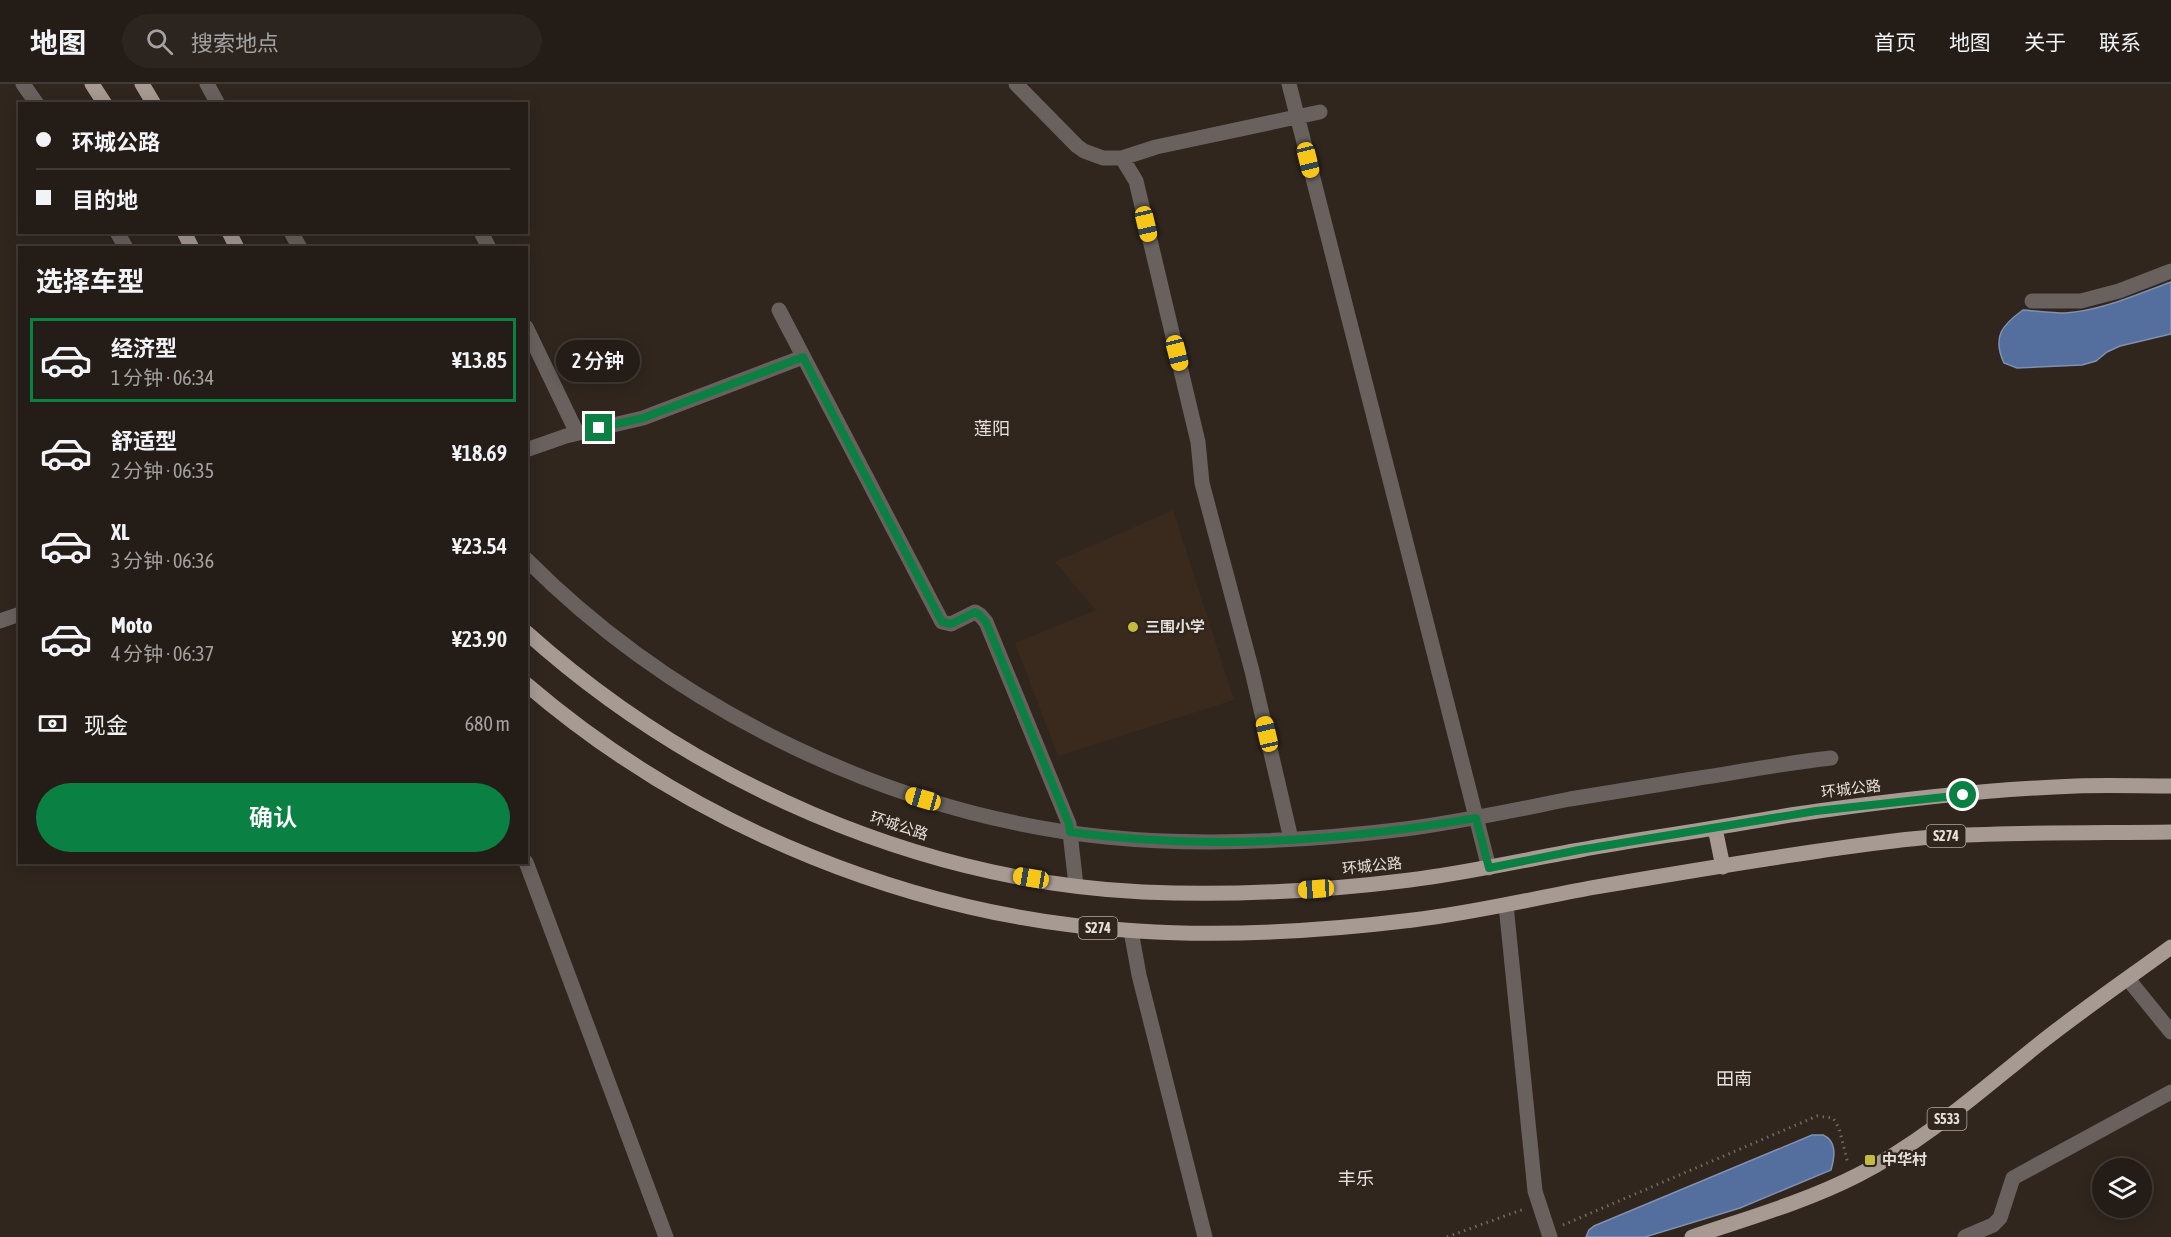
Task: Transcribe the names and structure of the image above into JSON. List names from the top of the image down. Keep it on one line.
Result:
{"streets":{"main road":["环城公路","S274","S533"]},"districts":["莲阳","田南","丰乐"],"places":{"other":["三围小学"],"transit":["中华村"]},"page":{"header":"地图","search":"搜索地点","nav":["首页","地图","关于","联系"],"banner":["环城公路","目的地"],"heading":"选择车型","list":[{"name":"经济型","note":"1 分钟 · 06:34","value":"¥13.85"},{"name":"舒适型","note":"2 分钟 · 06:35","value":"¥18.69"},{"name":"XL","note":"3 分钟 · 06:36","value":"¥23.54"},{"name":"Moto","note":"4 分钟 · 06:37","value":"¥23.90"}],"bubble":"2 分钟","pay":["现金","680 m"],"buttons":"确认"}}
